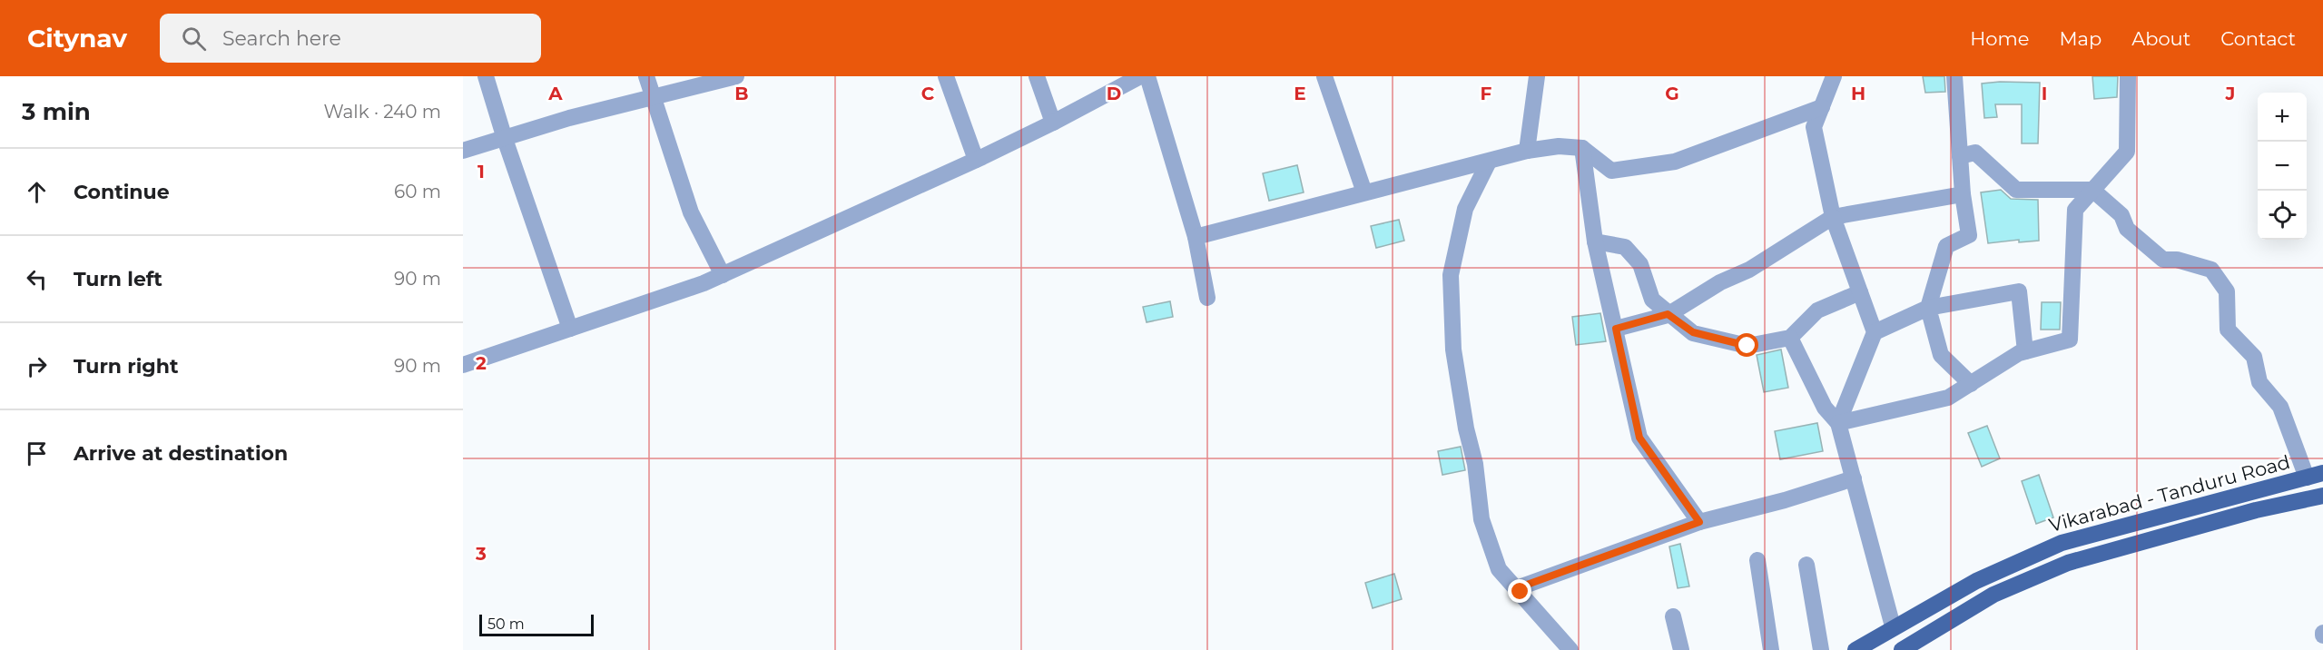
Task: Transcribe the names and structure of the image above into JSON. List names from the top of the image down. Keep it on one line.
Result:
{"streets":{"main road":["Vikarabad - Tanduru Road"]},"scale_bar":"50 m","page":{"header":"Citynav","search":"Search here","nav":["Home","Map","About","Contact"],"heading":["3 min","Walk · 240 m"],"map_buttons":["+","−"],"list":[["Continue","60 m"],["Turn left","90 m"],["Turn right","90 m"],"Arrive at destination"],"scale":"50 m"},"grid":{"columns":["A","B","C","D","E","F","G","H","I","J"],"rows":["1","2","3"]}}
